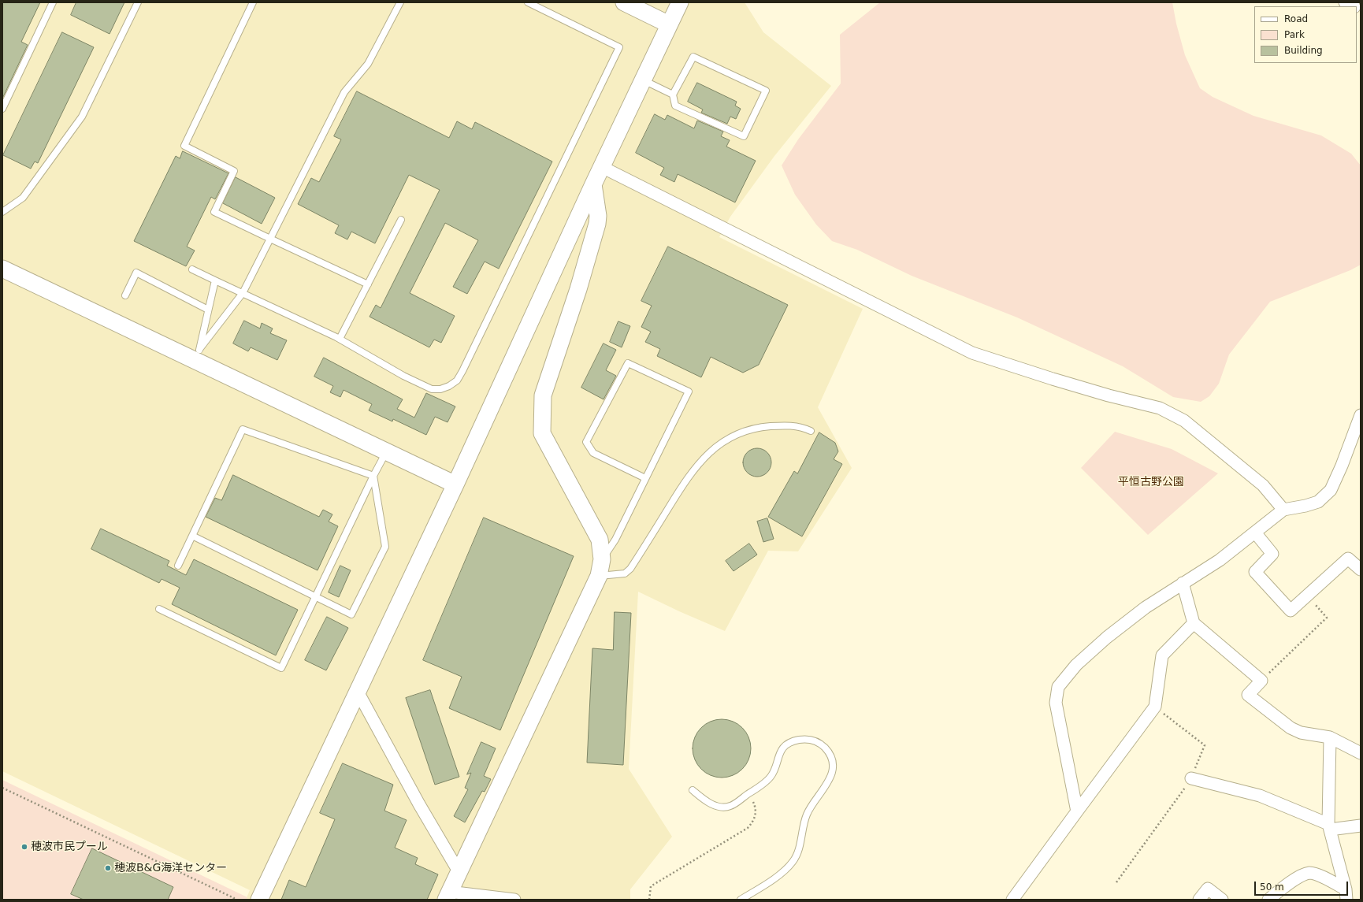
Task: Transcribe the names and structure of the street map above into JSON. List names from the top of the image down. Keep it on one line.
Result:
{"parks":["平恒古野公園"],"places":["穂波市民プール","穂波B&G海洋センター"],"legend":["Road","Park","Building"],"scale_bar":"50 m"}
